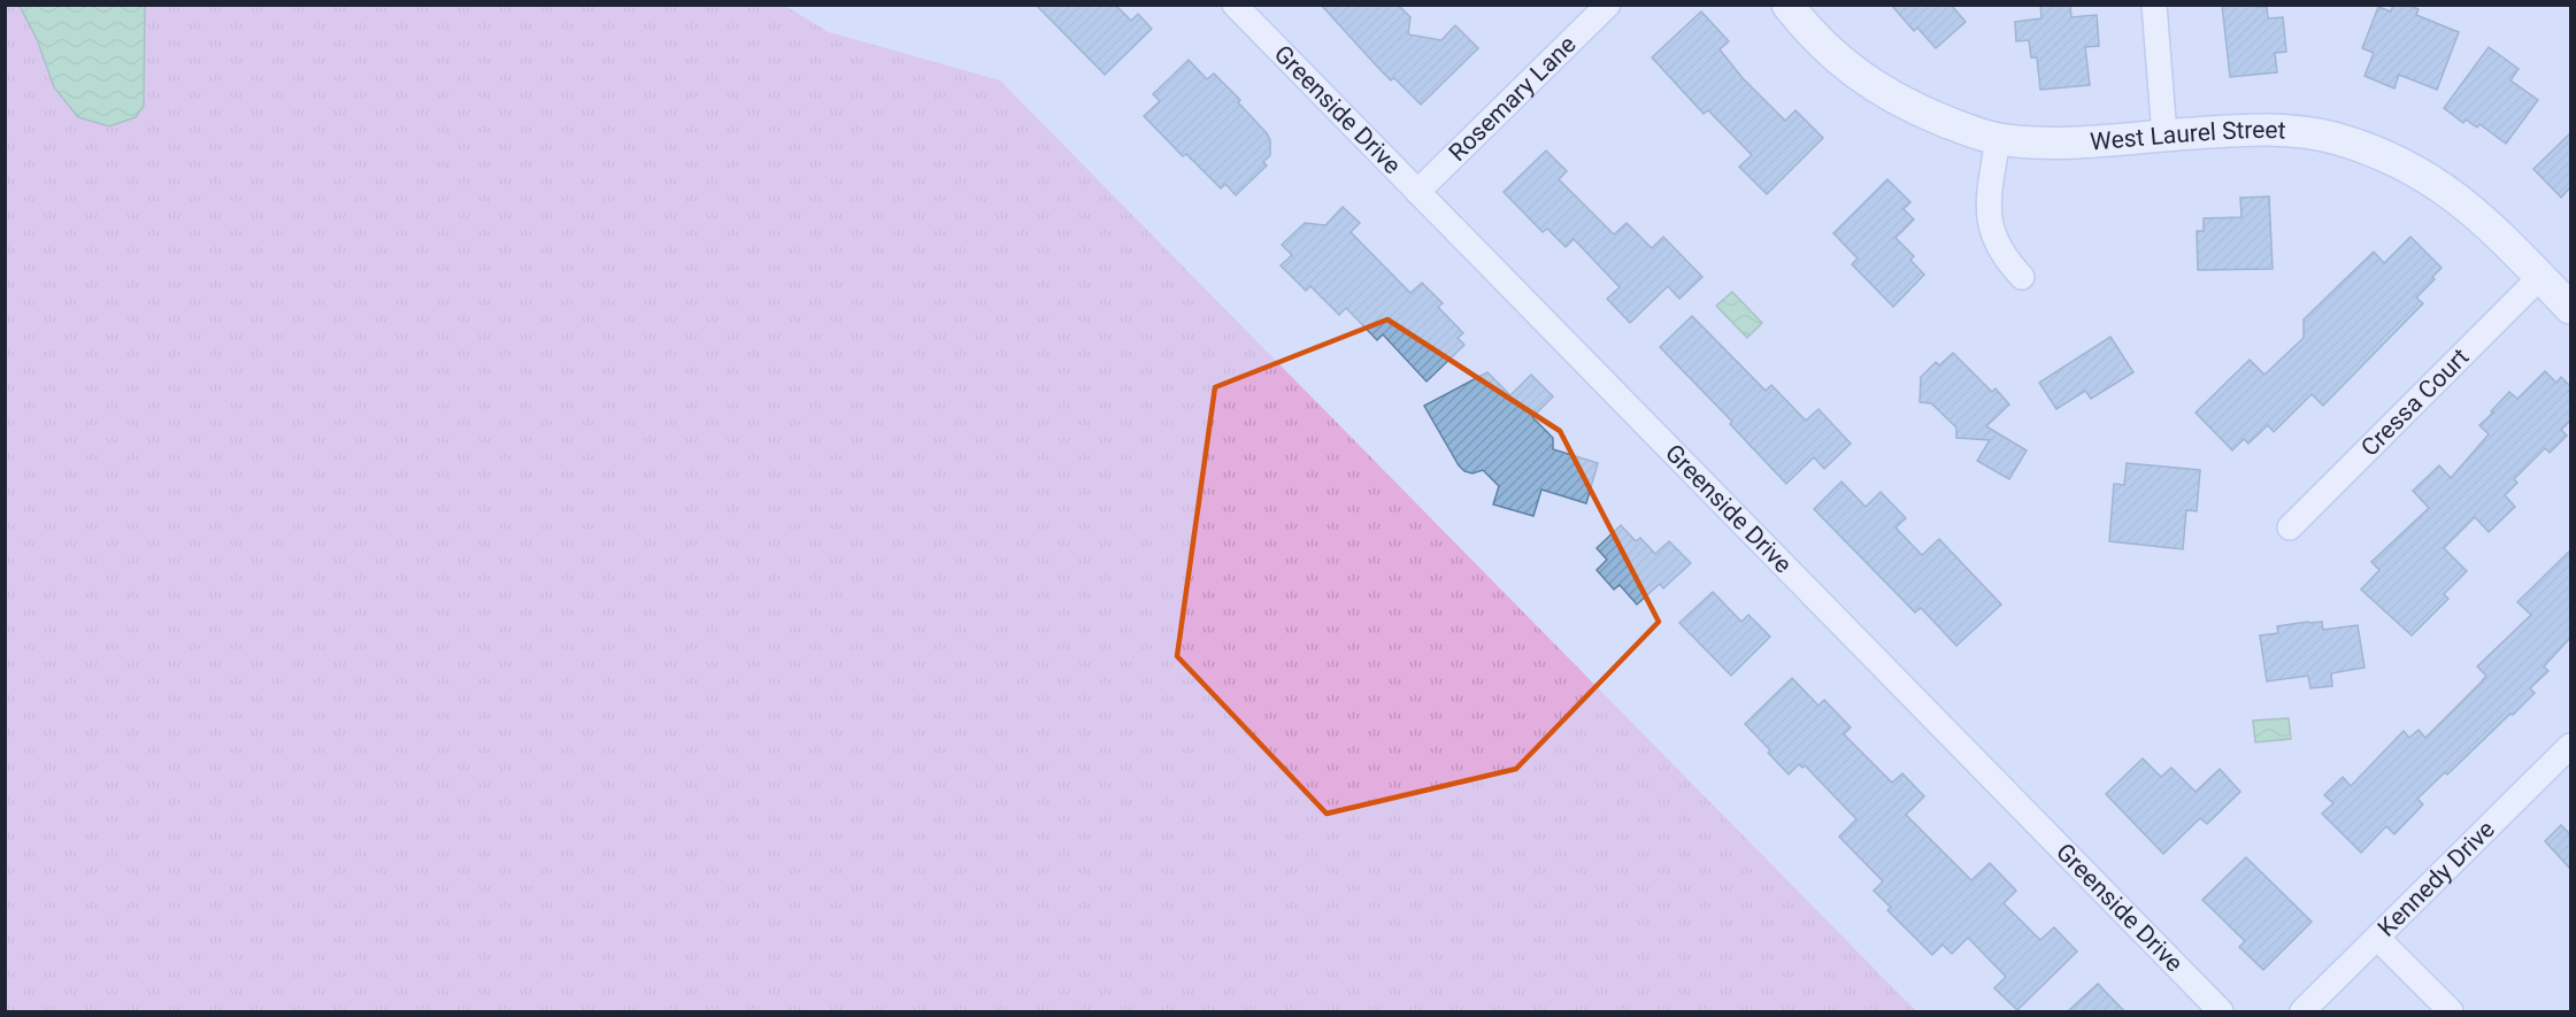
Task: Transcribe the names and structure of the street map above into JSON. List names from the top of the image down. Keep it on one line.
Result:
{"streets":{"street":["Rosemary Lane","Greenside Drive","West Laurel Street","Cressa Court","Kennedy Drive"]},"crossings":[["Rosemary Lane","Greenside Drive"],["West Laurel Street","Cressa Court"]]}
